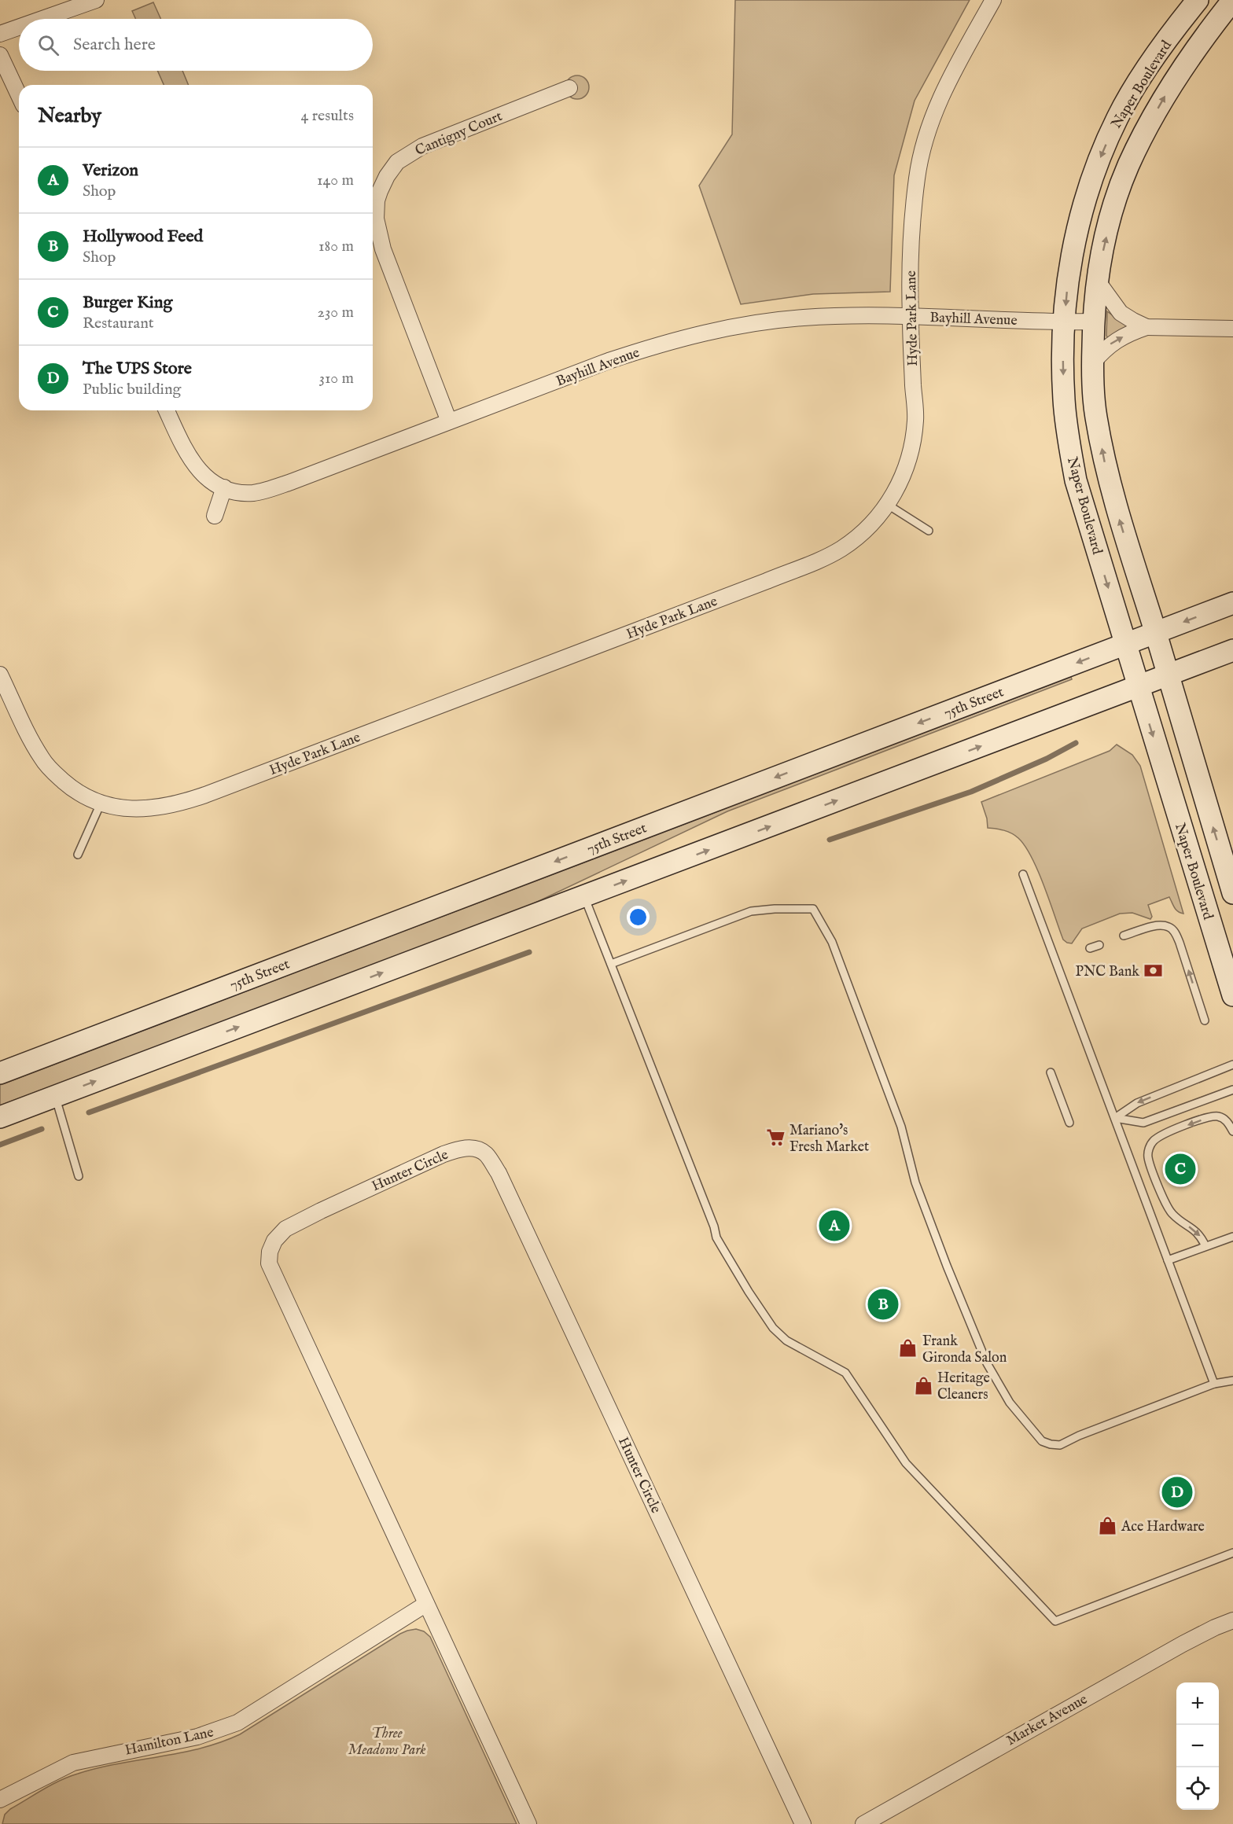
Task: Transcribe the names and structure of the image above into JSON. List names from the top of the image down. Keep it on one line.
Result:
{"streets":{"main road":["Naper Boulevard","75th Street"],"street":["Cantigny Court","Hyde Park Lane","Bayhill Avenue","Hunter Circle","Market Avenue","Hamilton Lane"]},"crossings":[["Naper Boulevard","Bayhill Avenue"],["Naper Boulevard","75th Street"],["Cantigny Court","Bayhill Avenue"],["Hyde Park Lane","Bayhill Avenue"],["Hunter Circle","Hamilton Lane"]],"parks":["Three Meadows Park"],"places":{"bank":["PNC Bank"],"supermarket":["Mariano's Fresh Market"],"shop":["Frank Gironda Salon","Heritage Cleaners","Ace Hardware"]},"page":{"search":"Search here","heading":["Nearby","4 results"],"list":[{"mark":"A","name":"Verizon","note":"Shop","value":"140 m"},{"mark":"B","name":"Hollywood Feed","note":"Shop","value":"180 m"},{"mark":"C","name":"Burger King","note":"Restaurant","value":"230 m"},{"mark":"D","name":"The UPS Store","note":"Public building","value":"310 m"}],"pins":["C","A","B","D"],"map_buttons":["+","−"]}}
